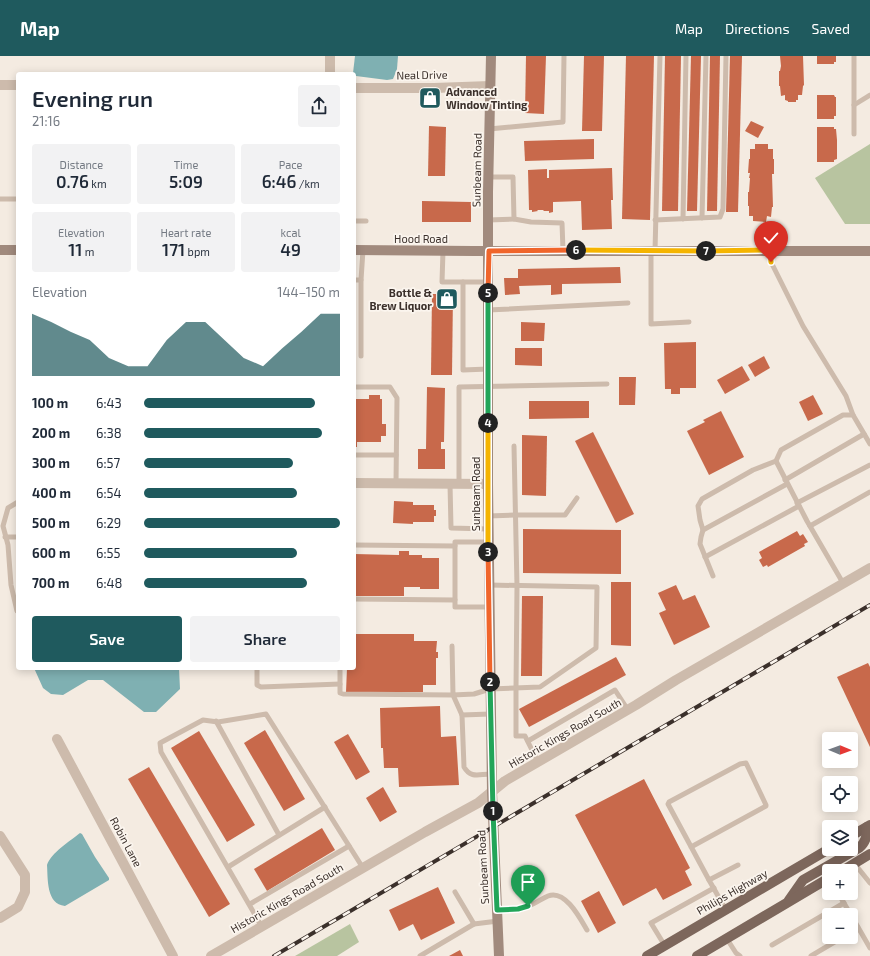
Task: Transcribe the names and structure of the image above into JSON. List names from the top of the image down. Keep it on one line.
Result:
{"streets":{"main road":["Philips Highway"],"street":["Neal Drive","Sunbeam Road","Hood Road","Historic Kings Road South","Robin Lane"]},"crossings":[["Neal Drive","Sunbeam Road"],["Sunbeam Road","Hood Road"],["Sunbeam Road","Historic Kings Road South"]],"places":{"shop":["Advanced Window Tinting","Bottle & Brew Liquor"]},"north":"right","page":{"header":"Map","nav":["Map","Directions","Saved"],"heading":["Evening run","21:16"],"stats":[["Distance","0.76 km"],["Time","5:09"],["Pace","6:46 /km"],["Elevation","11 m"],["Heart rate","171 bpm"],["kcal","49"]],"pins":["6","7","5","4","3","2","1"],"chart":["Elevation","144–150 m"],"list":[{"name":"100 m","note":"6:43"},{"name":"200 m","note":"6:38"},{"name":"300 m","note":"6:57"},{"name":"400 m","note":"6:54"},{"name":"500 m","note":"6:29"},{"name":"600 m","note":"6:55"},{"name":"700 m","note":"6:48"}],"buttons":["Save","Share"],"map_buttons":["+","−"]}}
